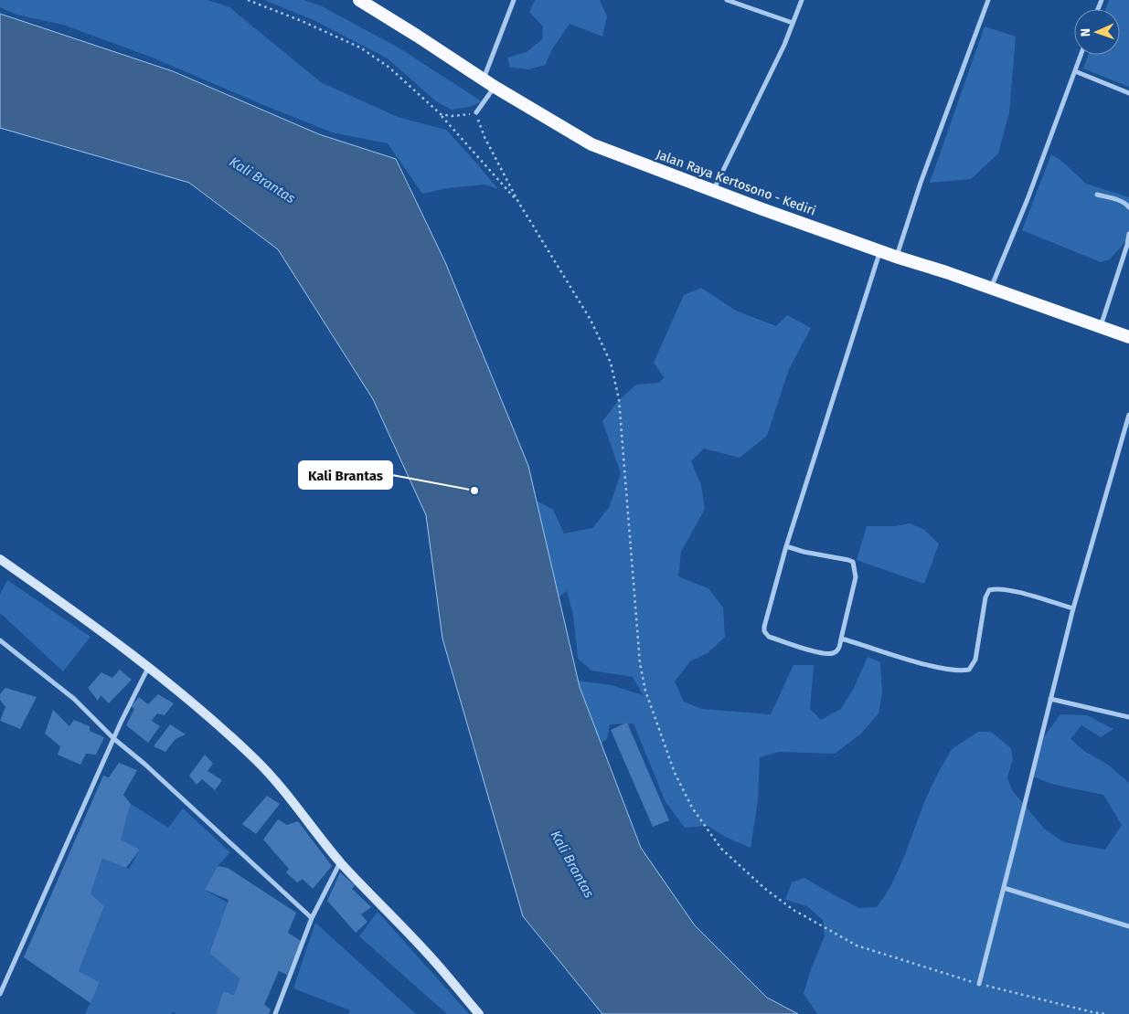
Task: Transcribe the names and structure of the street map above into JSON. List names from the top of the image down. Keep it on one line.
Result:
{"streets":{"highway":["Jalan Raya Kertosono - Kediri"]},"water":["Kali Brantas"],"places":["Kali Brantas"],"north":"left"}
